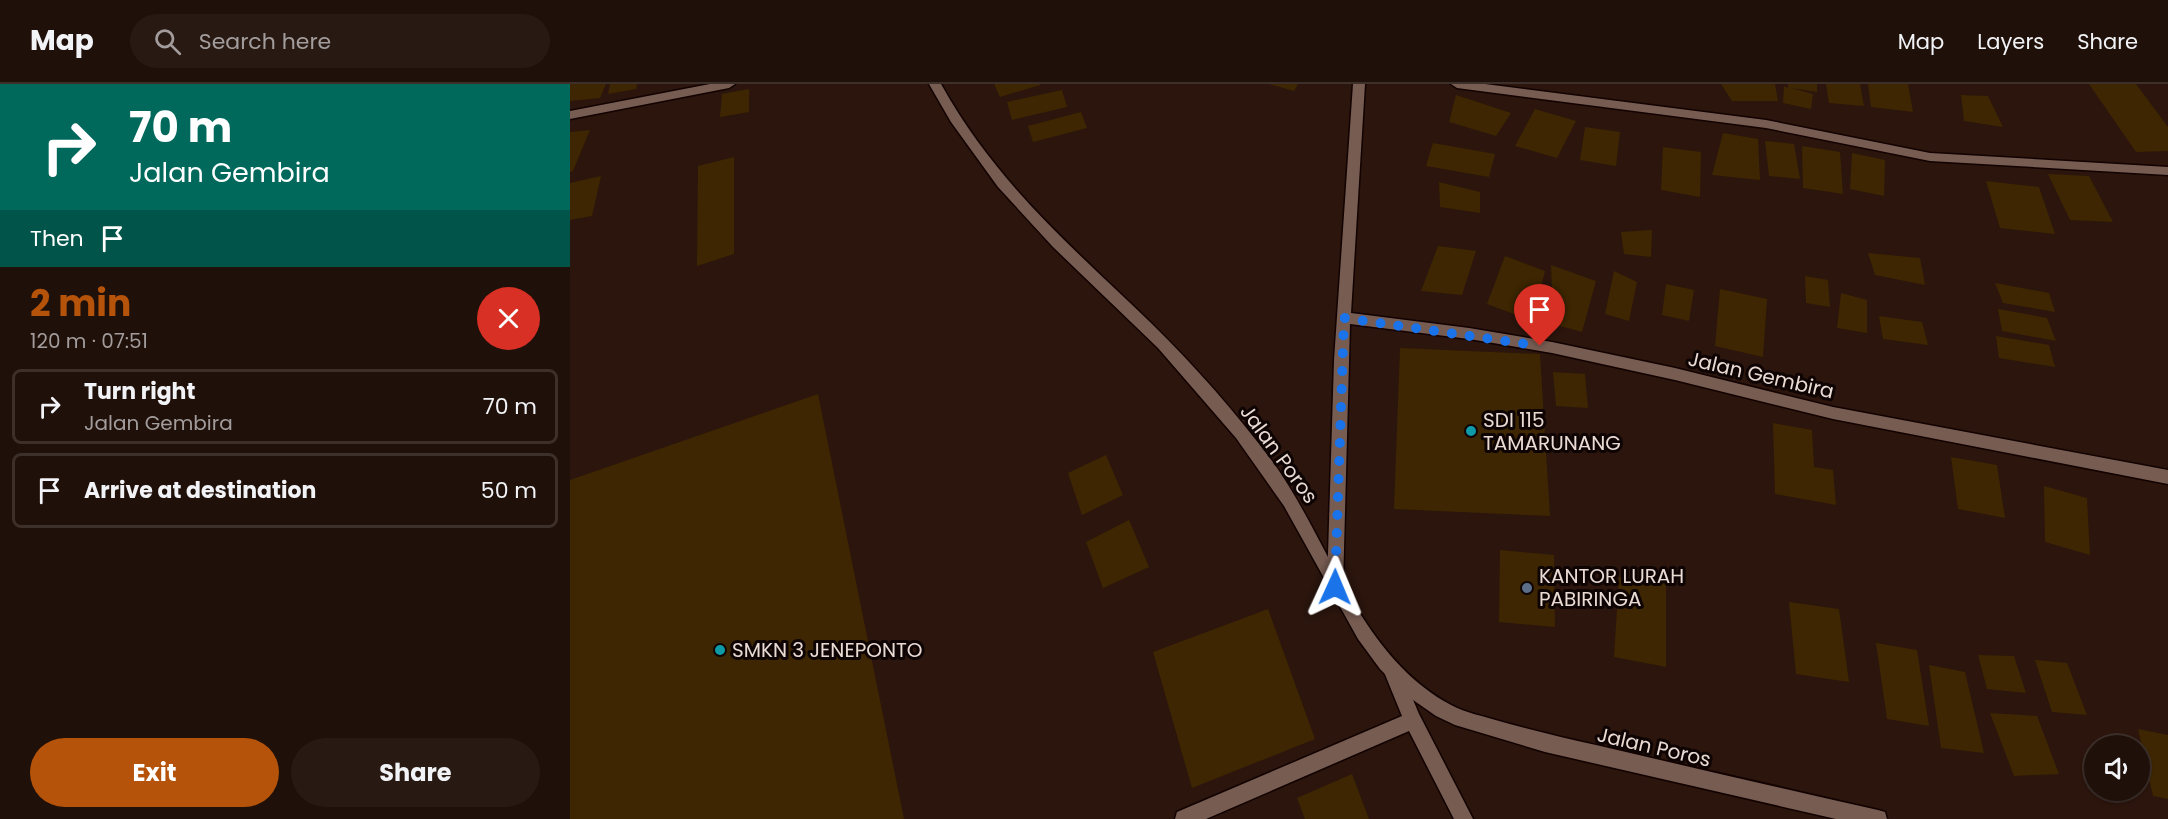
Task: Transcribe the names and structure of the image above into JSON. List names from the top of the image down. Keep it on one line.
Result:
{"streets":{"street":["Jalan Gembira","Jalan Poros"]},"places":["SDI 115 TAMARUNANG","KANTOR LURAH PABIRINGA","SMKN 3 JENEPONTO"],"page":{"header":"Map","search":"Search here","nav":["Map","Layers","Share"],"turn":["70 m","Jalan Gembira"],"then":"Then","heading":["2 min","120 m · 07:51"],"list":[{"name":"Turn right","note":"Jalan Gembira","value":"70 m"},{"name":"Arrive at destination","value":"50 m"}],"buttons":["Exit","Share"]}}
